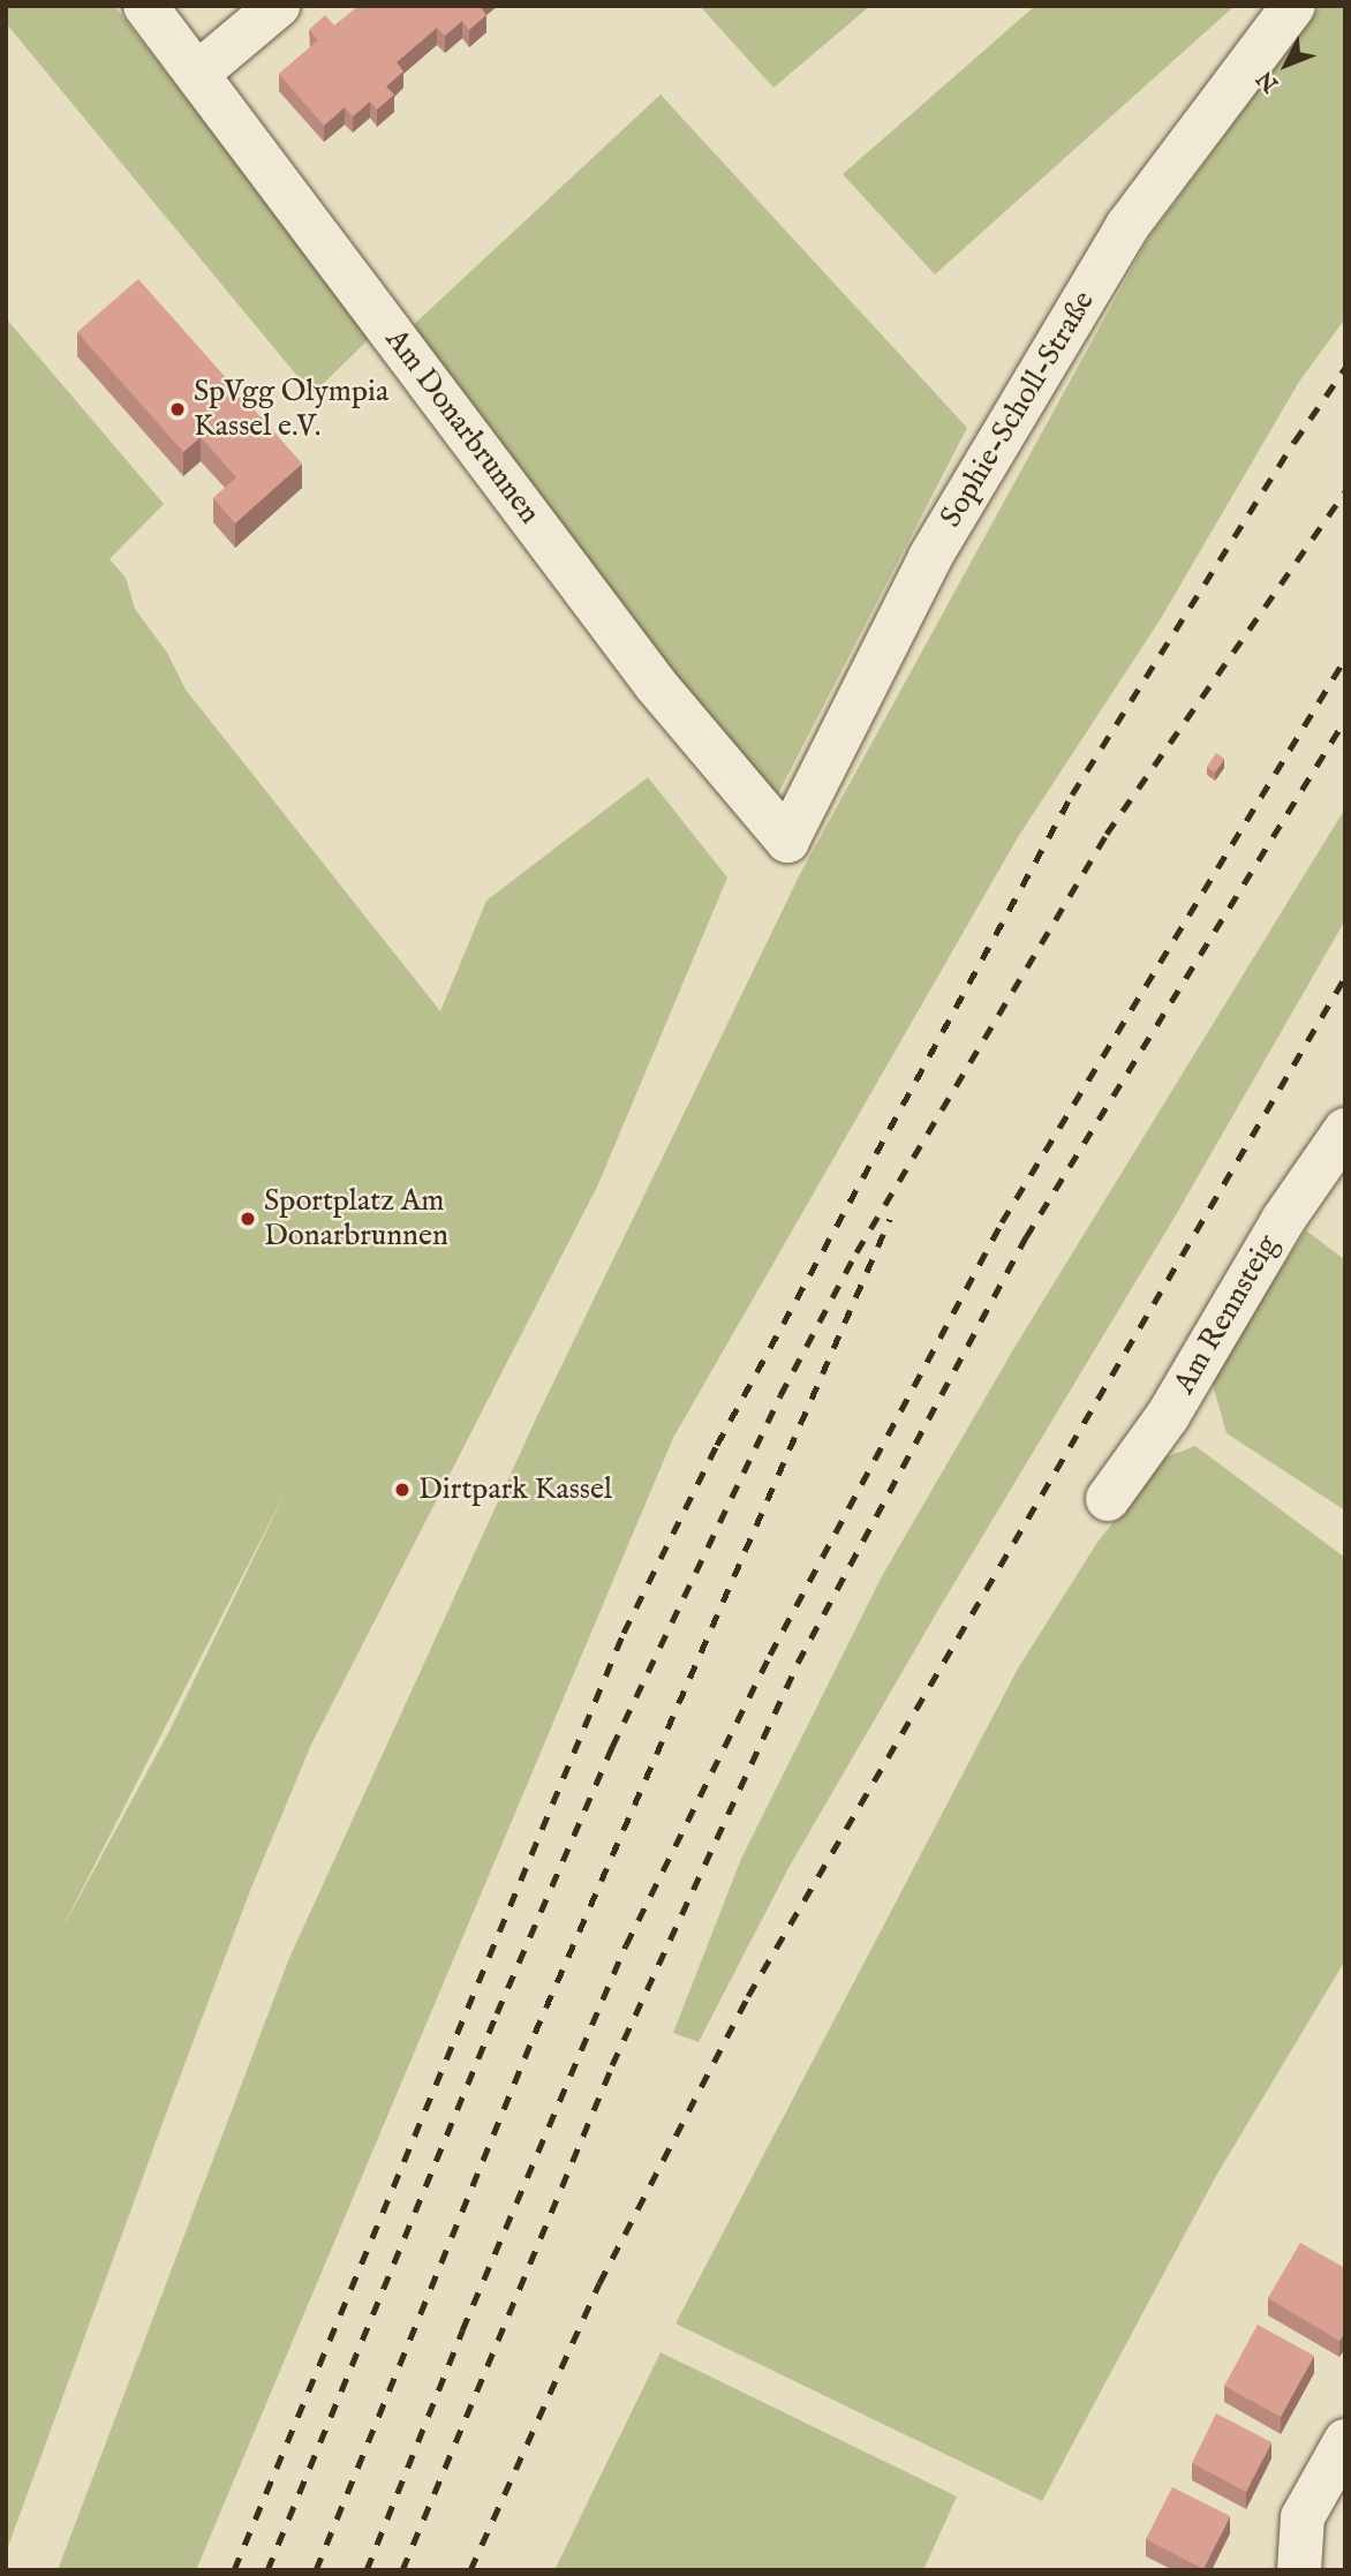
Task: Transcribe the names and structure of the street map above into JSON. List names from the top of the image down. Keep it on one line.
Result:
{"streets":{"street":["Sophie-Scholl-Straße","Am Donarbrunnen","Am Rennsteig"]},"crossings":[["Sophie-Scholl-Straße","Am Donarbrunnen"]],"places":["SpVgg Olympia Kassel e.V.","Sportplatz Am Donarbrunnen","Dirtpark Kassel"],"north":"bottom left"}
